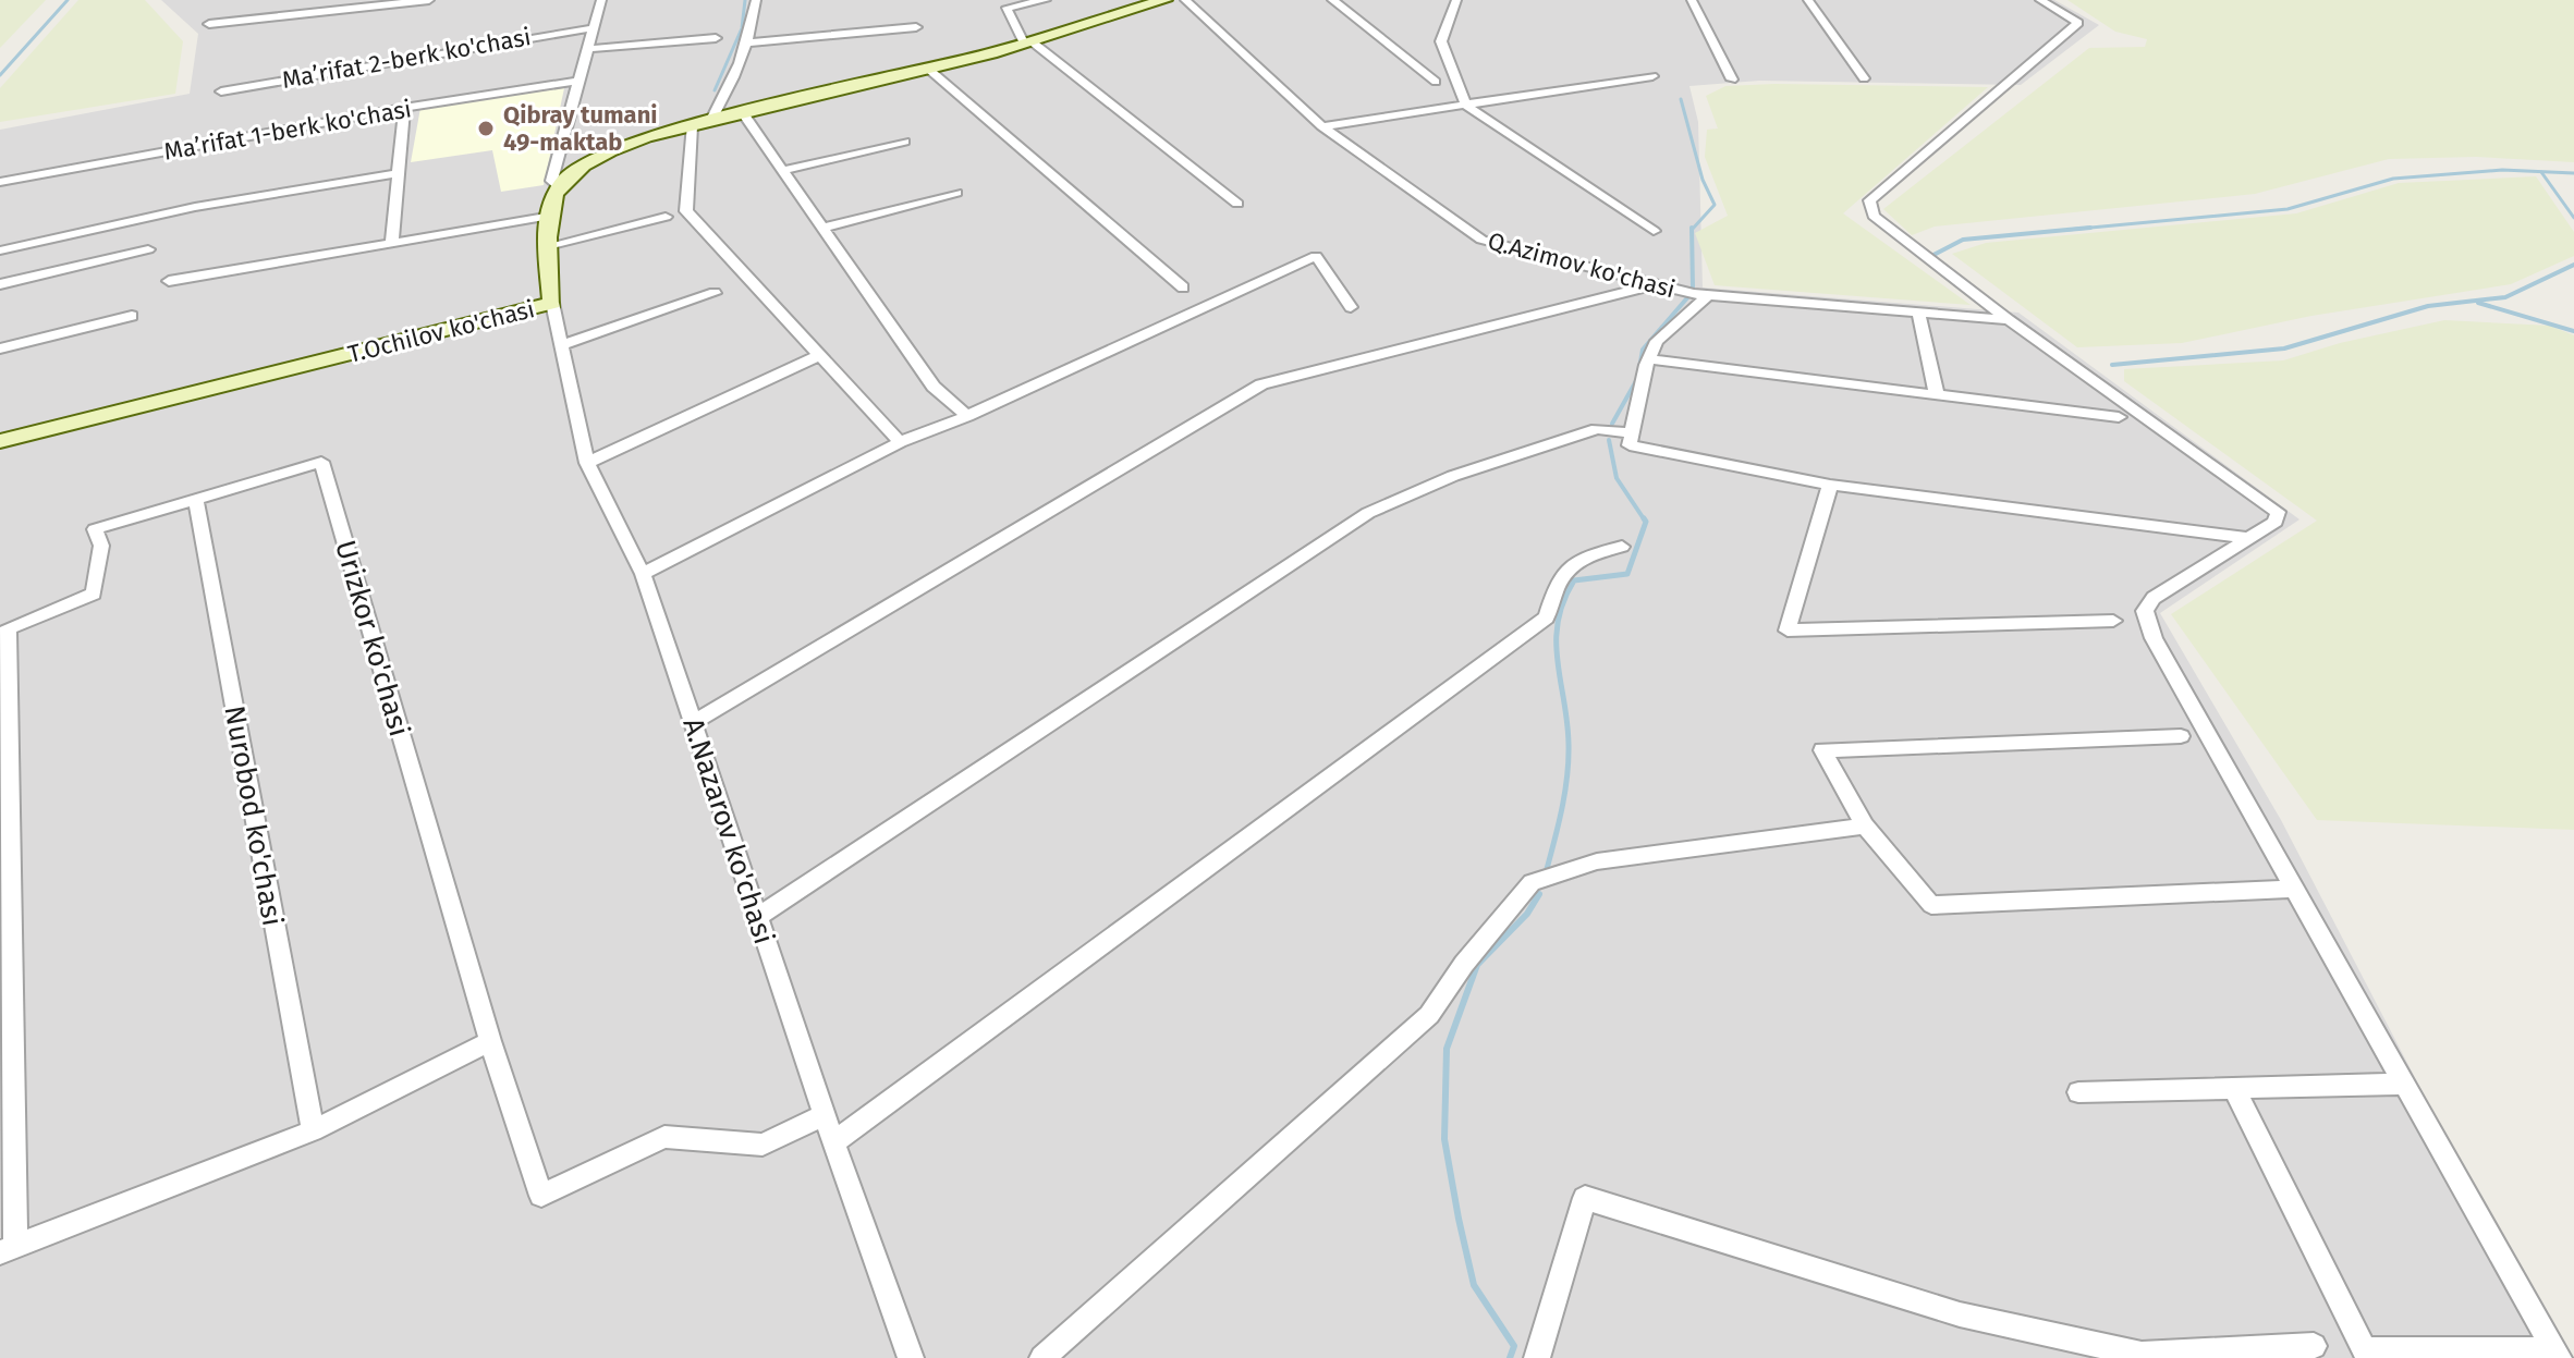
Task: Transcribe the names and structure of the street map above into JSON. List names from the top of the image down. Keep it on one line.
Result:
{"streets":{"main road":["T.Ochilov ko'chasi"],"street":["Ma’rifat 2-berk ko'chasi","Ma’rifat 1-berk ko'chasi","Q.Azimov ko'chasi","Urizkor ko'chasi","Nurobod ko'chasi","A.Nazarov ko'chasi"]},"crossings":[["T.Ochilov ko'chasi","A.Nazarov ko'chasi"],["Urizkor ko'chasi","Nurobod ko'chasi"]],"places":["Qibray tumani 49-maktab"]}
